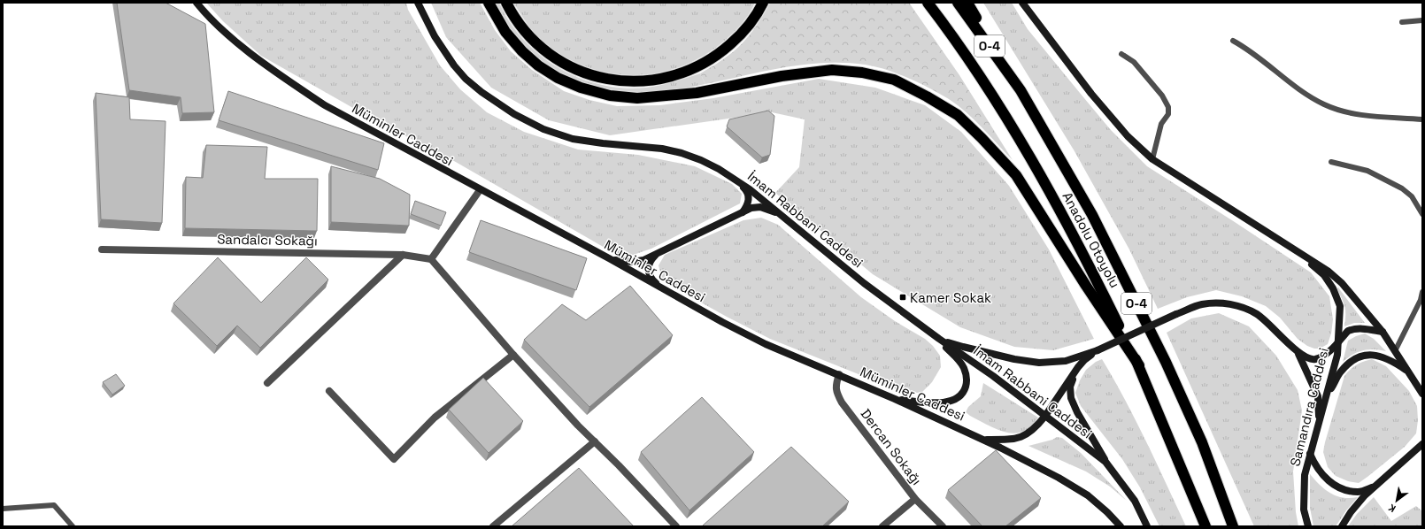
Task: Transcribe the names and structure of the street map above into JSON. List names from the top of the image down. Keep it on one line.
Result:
{"streets":{"highway":["O-4","Anadolu Otoyolu"],"main road":["Müminler Caddesi","İmam Rabbani Caddesi","Samandıra Caddesi"],"street":["Sandalcı Sokağı","Dercan Sokağı"]},"crossings":[["Müminler Caddesi","Dercan Sokağı"]],"places":{"transit":["Kamer Sokak"]},"north":"bottom left"}
